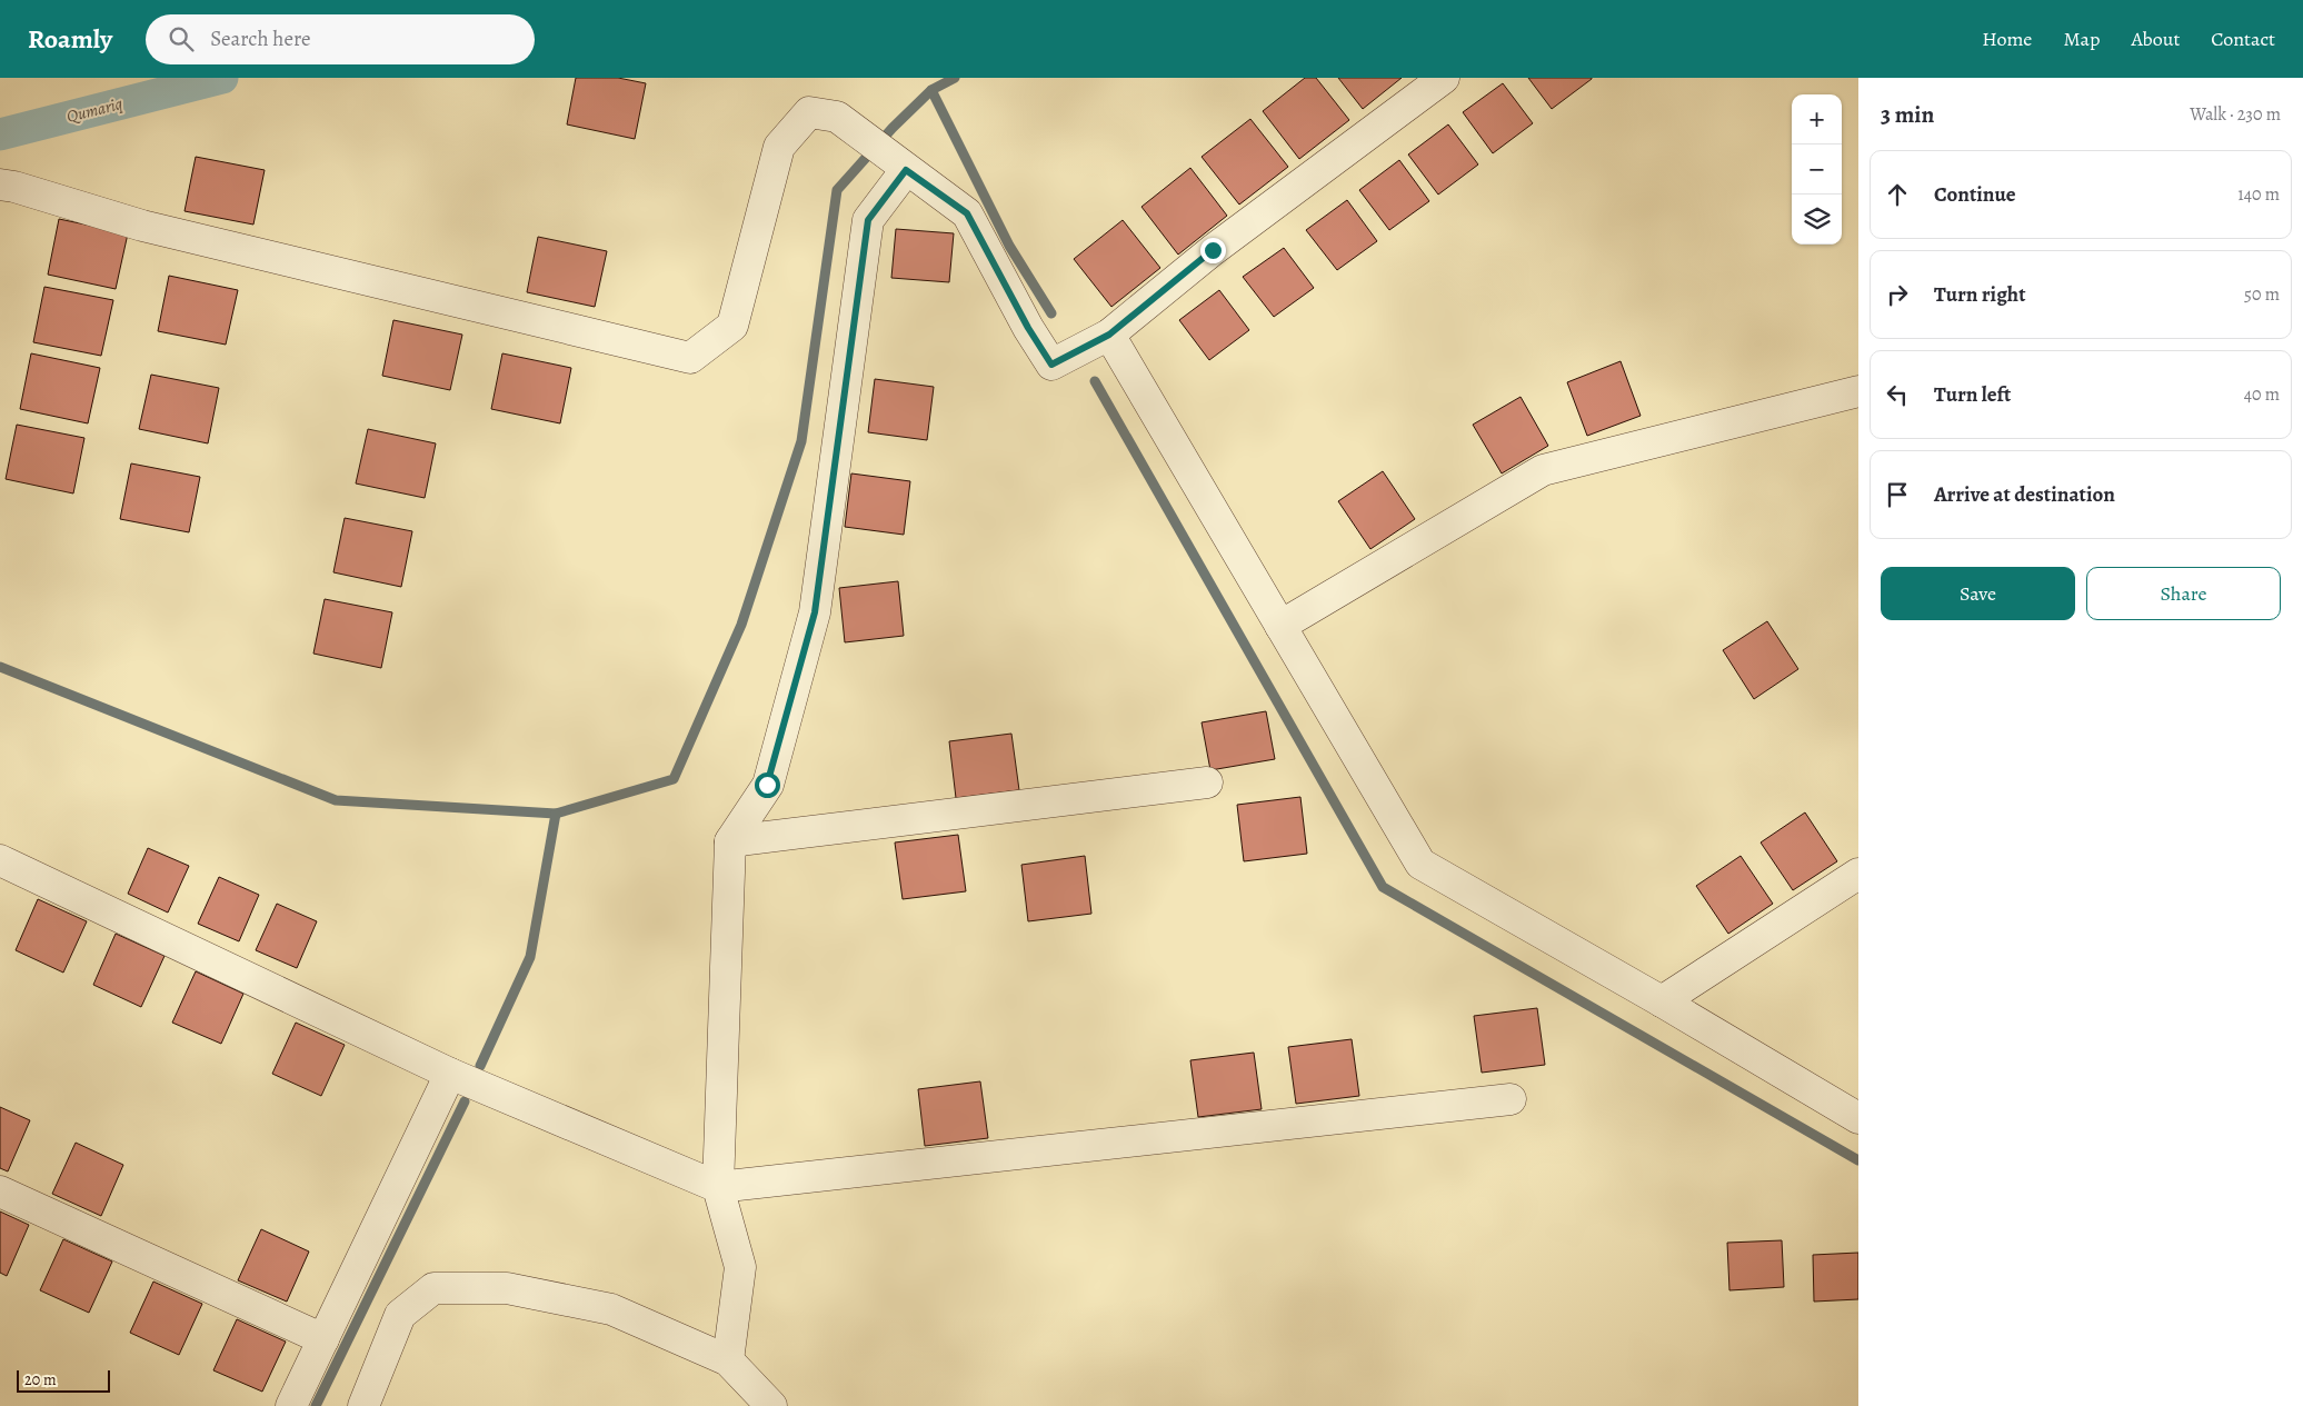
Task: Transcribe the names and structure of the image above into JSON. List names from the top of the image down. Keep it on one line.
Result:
{"water":["Qumariq"],"scale_bar":"20 m","page":{"header":"Roamly","search":"Search here","nav":["Home","Map","About","Contact"],"heading":["3 min","Walk · 230 m"],"map_buttons":["+","−"],"list":[["Continue","140 m"],["Turn right","50 m"],["Turn left","40 m"],"Arrive at destination"],"buttons":["Save","Share"],"scale":"20 m"}}
